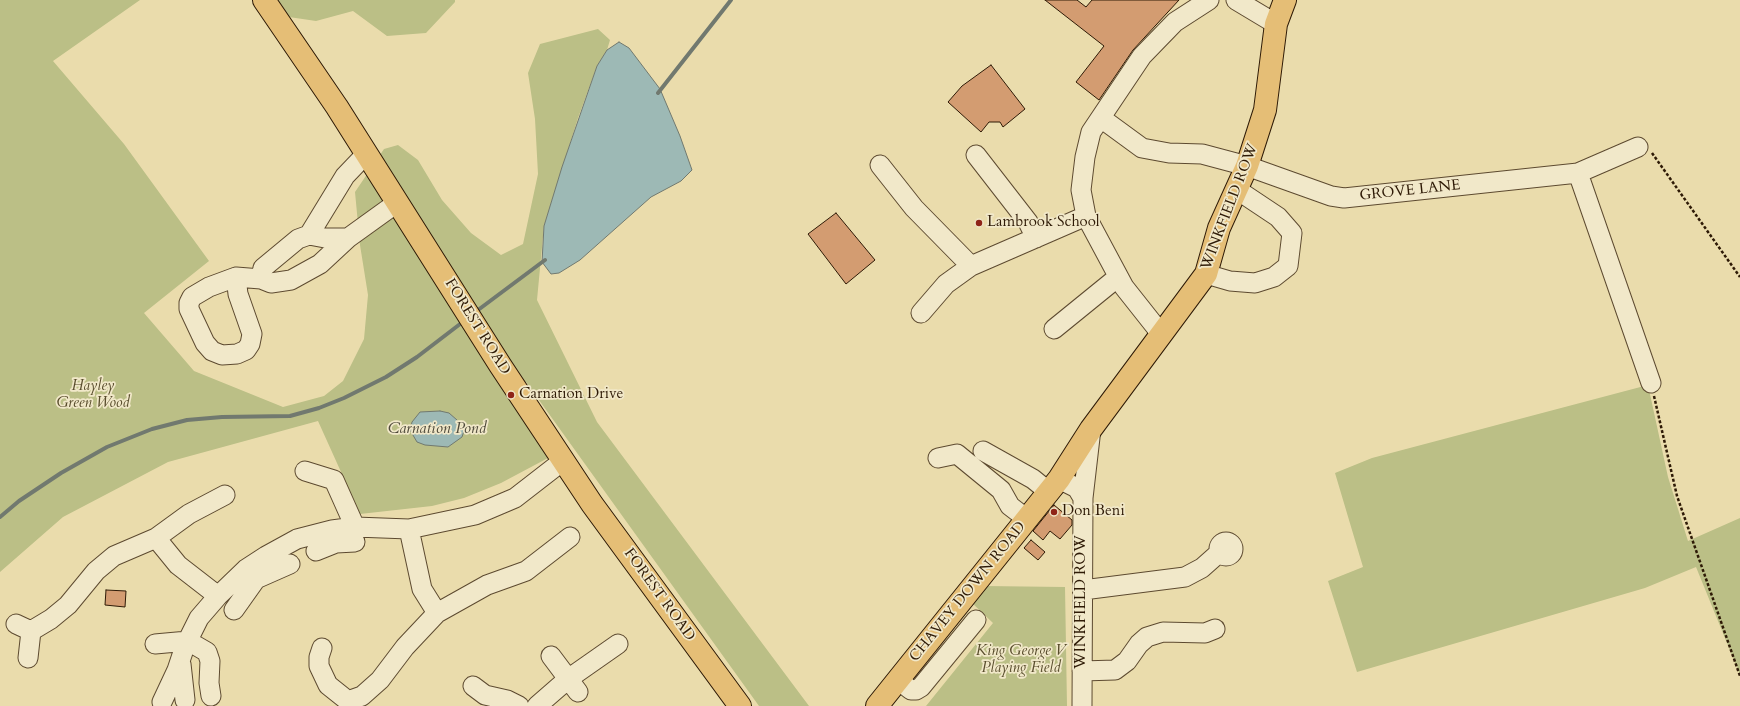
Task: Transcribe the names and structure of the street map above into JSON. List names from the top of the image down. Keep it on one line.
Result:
{"streets":{"main road":["WINKFIELD ROW","FOREST ROAD","CHAVEY DOWN ROAD"],"street":["GROVE LANE"]},"crossings":[["GROVE LANE","WINKFIELD ROW"],["WINKFIELD ROW","CHAVEY DOWN ROAD"]],"water":["Carnation Pond"],"parks":["Hayley Green Wood","King George V Playing Field"],"places":["Lambrook School","Carnation Drive","Don Beni"]}
